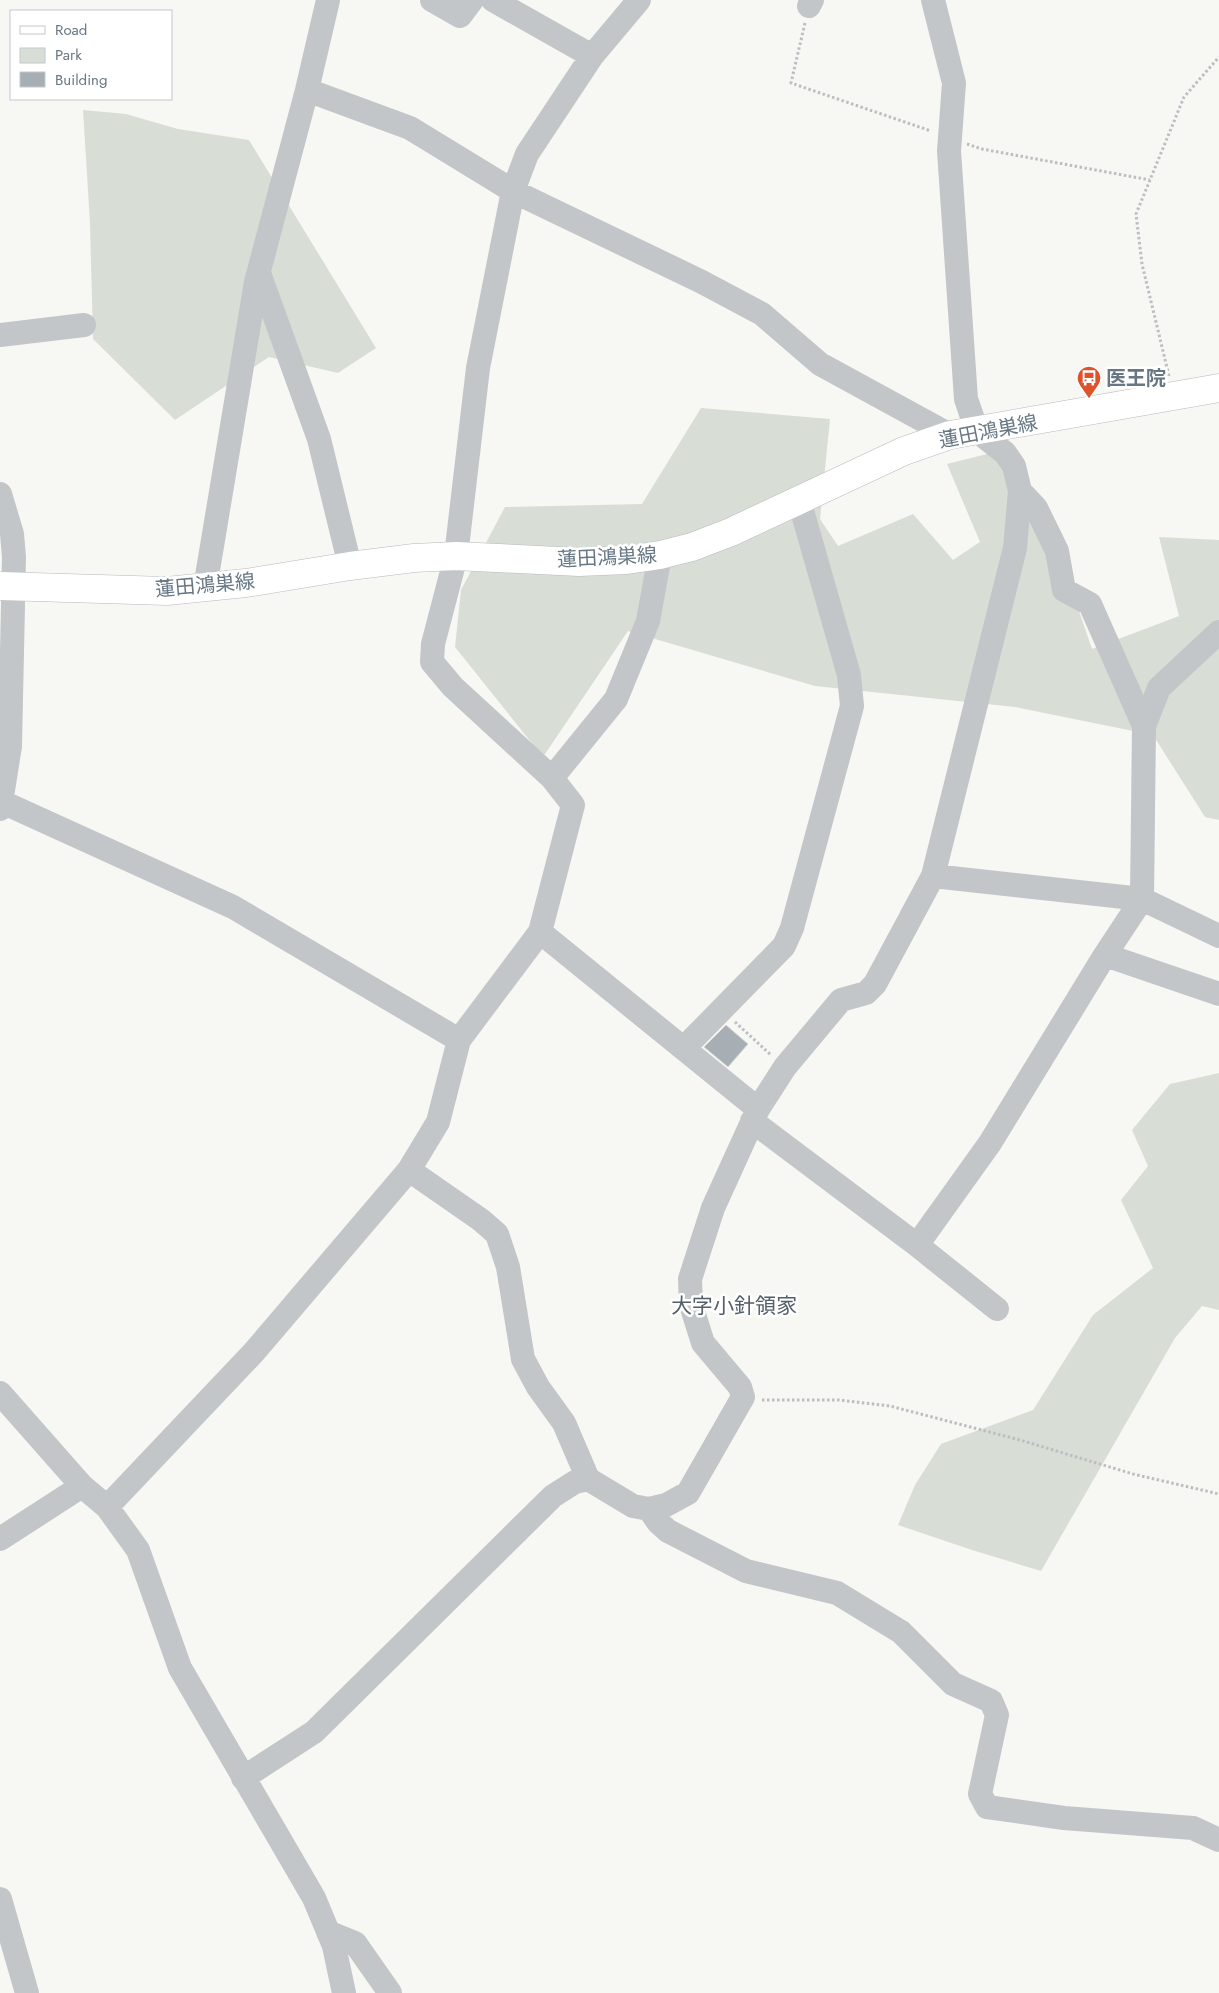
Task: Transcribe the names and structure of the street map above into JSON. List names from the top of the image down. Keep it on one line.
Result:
{"streets":{"main road":["蓮田鴻巣線"]},"districts":["大字小針領家"],"places":{"bus stop":["医王院"]},"legend":["Road","Park","Building"]}
